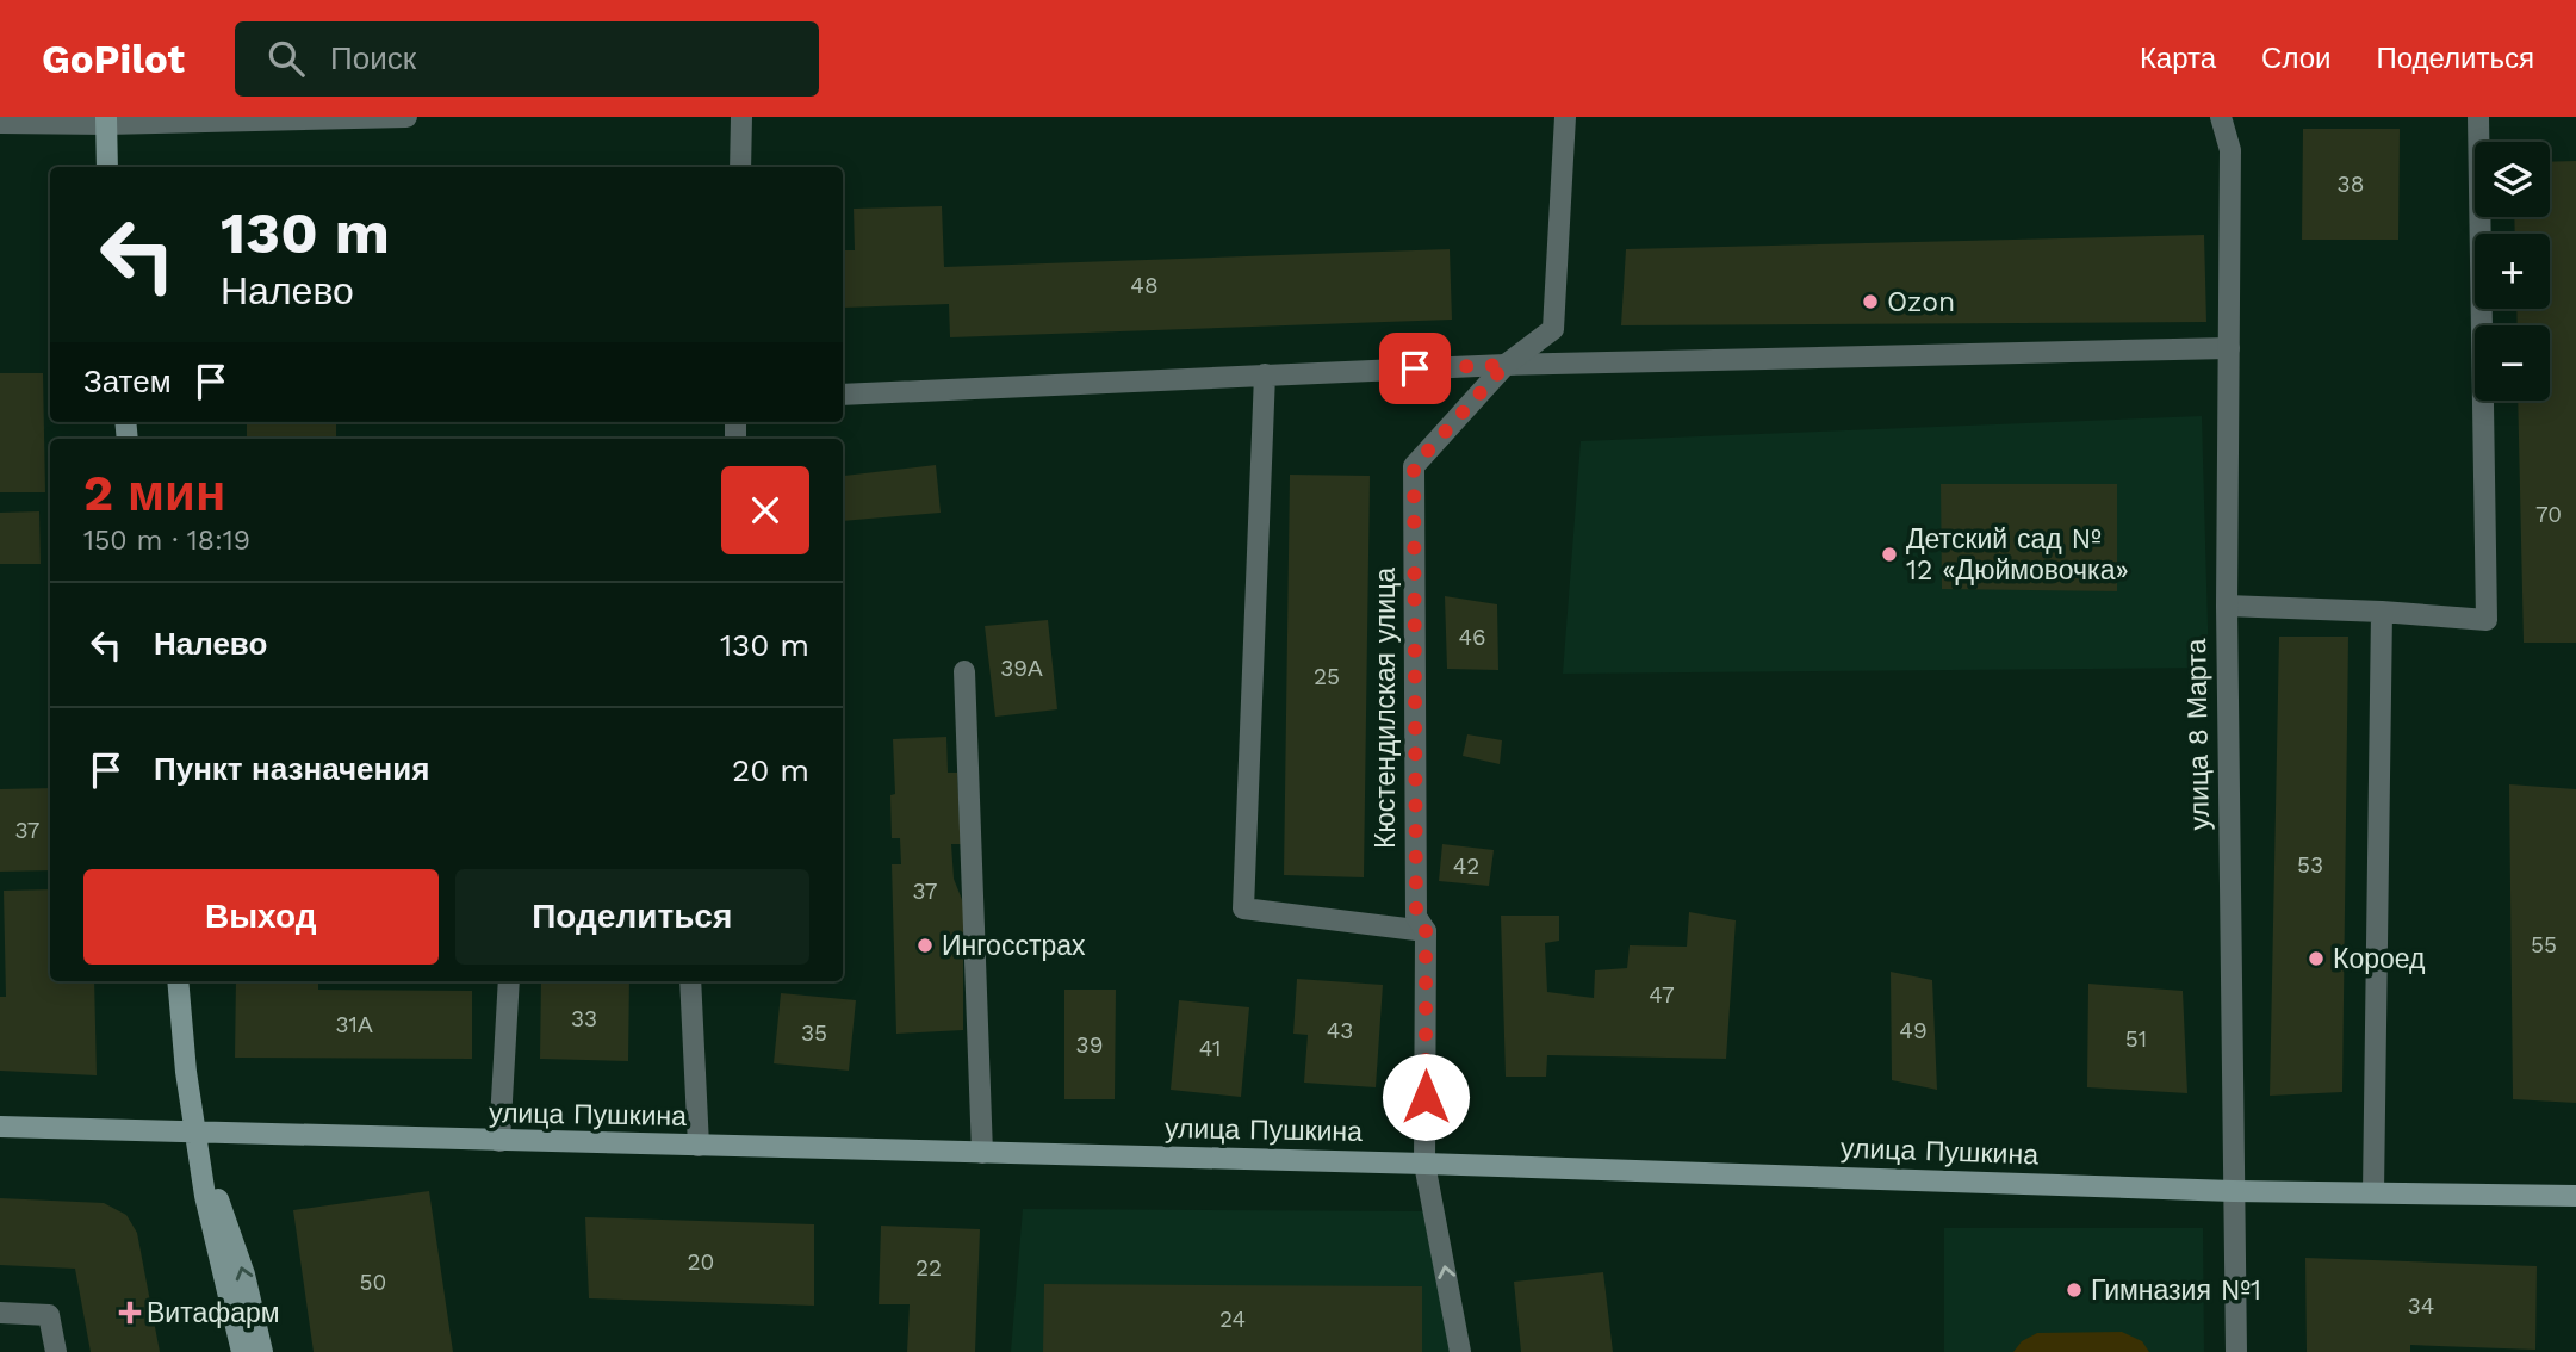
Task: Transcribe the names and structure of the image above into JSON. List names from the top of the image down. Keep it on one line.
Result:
{"streets":{"main road":["улица Пушкина"],"street":["Кюстендилская улица","улица 8 Марта"]},"crossings":[["Кюстендилская улица","улица Пушкина"],["улица 8 Марта","улица Пушкина"]],"places":{"other":["Ozon","Детский сад № 12 «Дюймовочка»","Ингосстрах","Короед","Гимназия №1"],"health":["Витафарм"]},"house_numbers":["38","48","70","46","39А","25","37","53","42","37","55","47","33","31А","43","49","35","51","39","41","20","22","50","34","24"],"page":{"header":"GoPilot","search":"Поиск","nav":["Карта","Слои","Поделиться"],"map_buttons":["+","−"],"turn":["130 m","Налево"],"then":"Затем","heading":["2 мин","150 m · 18:19"],"list":[{"name":"Налево","value":"130 m"},{"name":"Пункт назначения","value":"20 m"}],"buttons":["Выход","Поделиться"]}}
